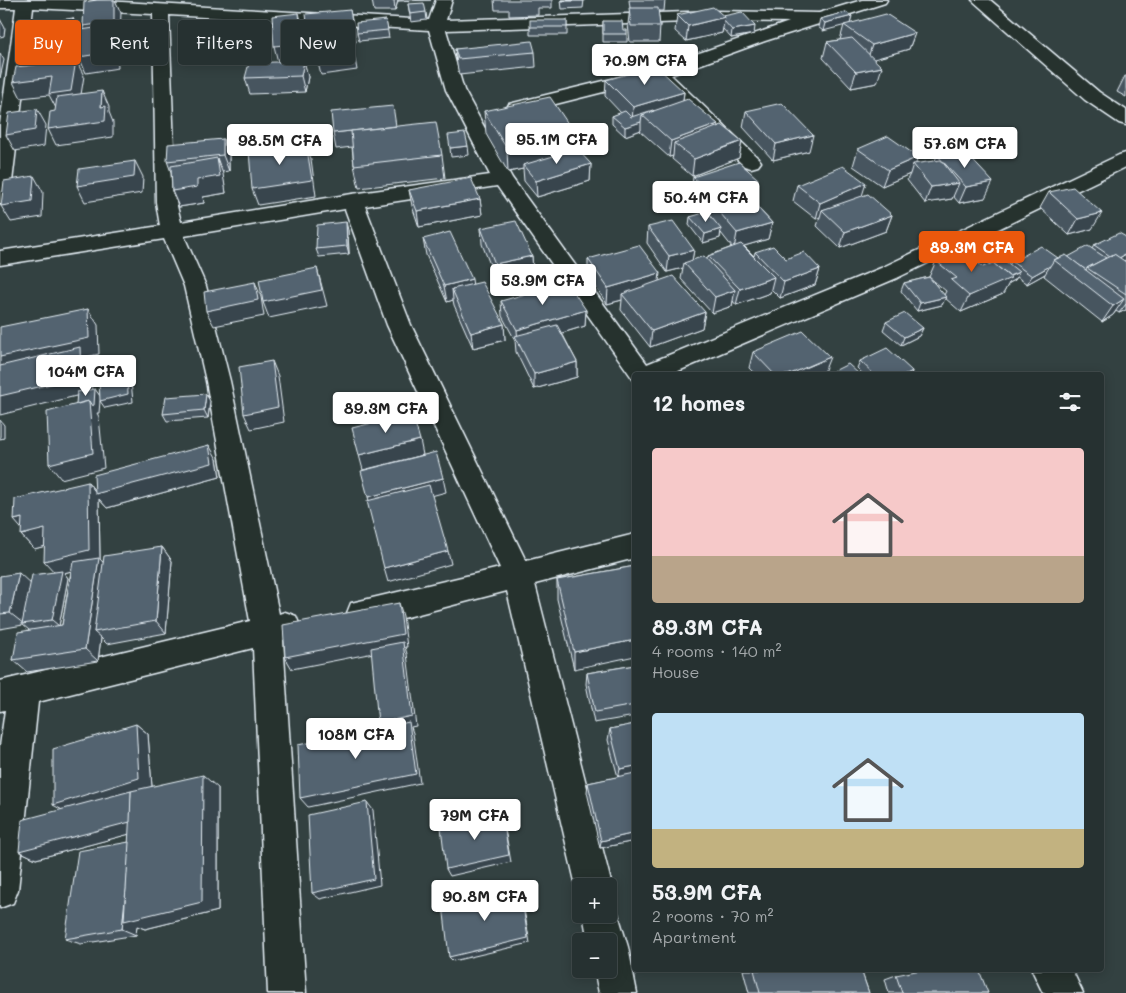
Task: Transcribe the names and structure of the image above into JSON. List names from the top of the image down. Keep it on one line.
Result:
{"page":{"chip":["Buy","Rent","Filters","New"],"price":["70.9M CFA","95.1M CFA","98.5M CFA","57.6M CFA","50.4M CFA","89.3M CFA","53.9M CFA","104M CFA","89.3M CFA","108M CFA","79M CFA","90.8M CFA"],"heading":"12 homes","list":[{"name":"89.3M CFA","note":"4 rooms · 140 m² · House"},{"name":"53.9M CFA","note":"2 rooms · 70 m² · Apartment"}],"map_buttons":["+","−"]}}
